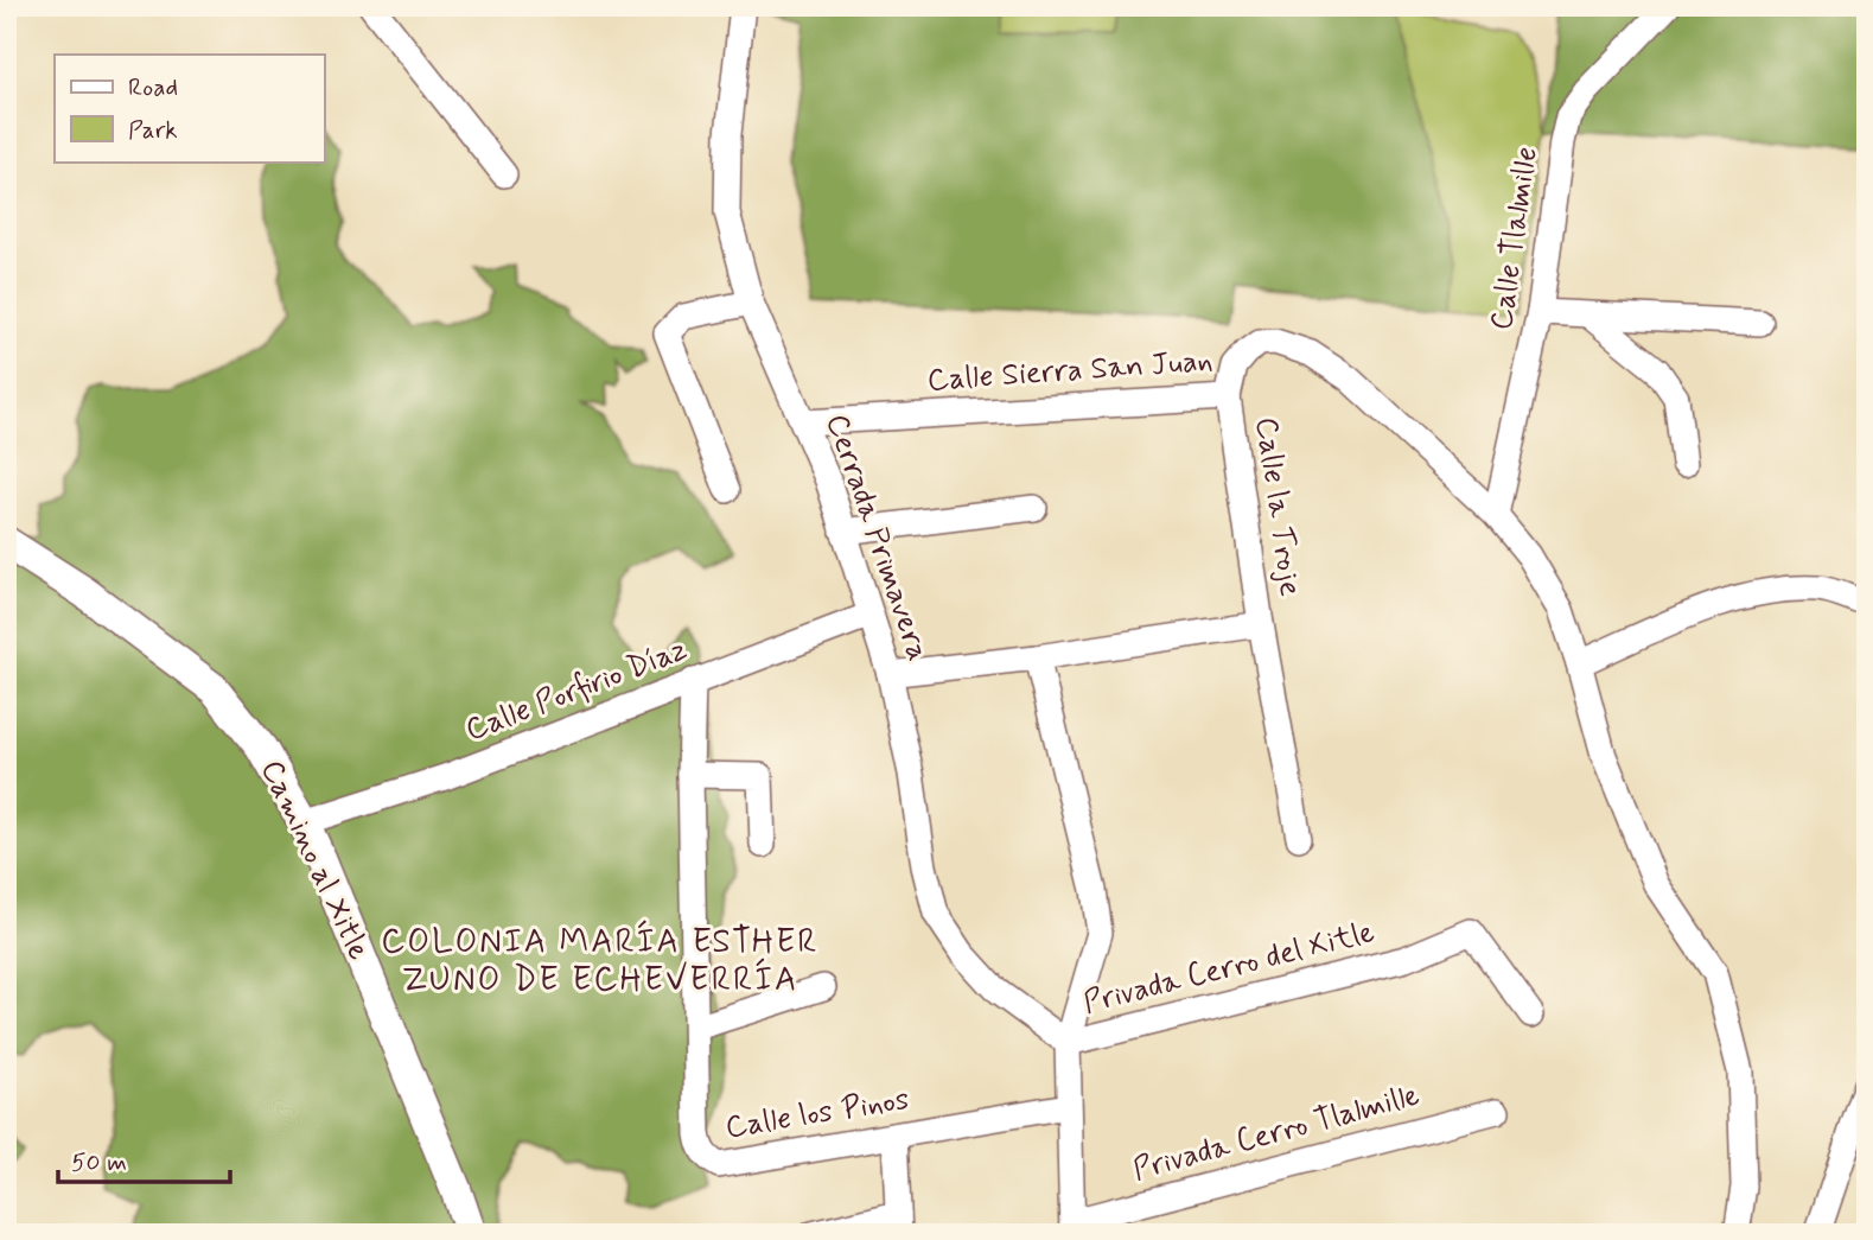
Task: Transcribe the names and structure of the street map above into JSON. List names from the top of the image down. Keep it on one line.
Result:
{"streets":{"street":["Calle Tlalmille","Calle Sierra San Juan","Calle la Troje","Cerrada Primavera","Calle Porfirio Díaz","Camino al Xitle","Privada Cerro del Xitle","Calle los Pinos","Privada Cerro Tlalmille"]},"crossings":[["Calle Tlalmille","Calle Sierra San Juan"],["Calle Sierra San Juan","Calle la Troje"],["Calle Sierra San Juan","Cerrada Primavera"],["Cerrada Primavera","Calle Porfirio Díaz"],["Cerrada Primavera","Privada Cerro del Xitle"],["Calle Porfirio Díaz","Camino al Xitle"],["Calle Porfirio Díaz","Calle los Pinos"]],"districts":["COLONIA MARÍA ESTHER ZUNO DE ECHEVERRÍA"],"legend":["Road","Park"],"scale_bar":"50 m"}
